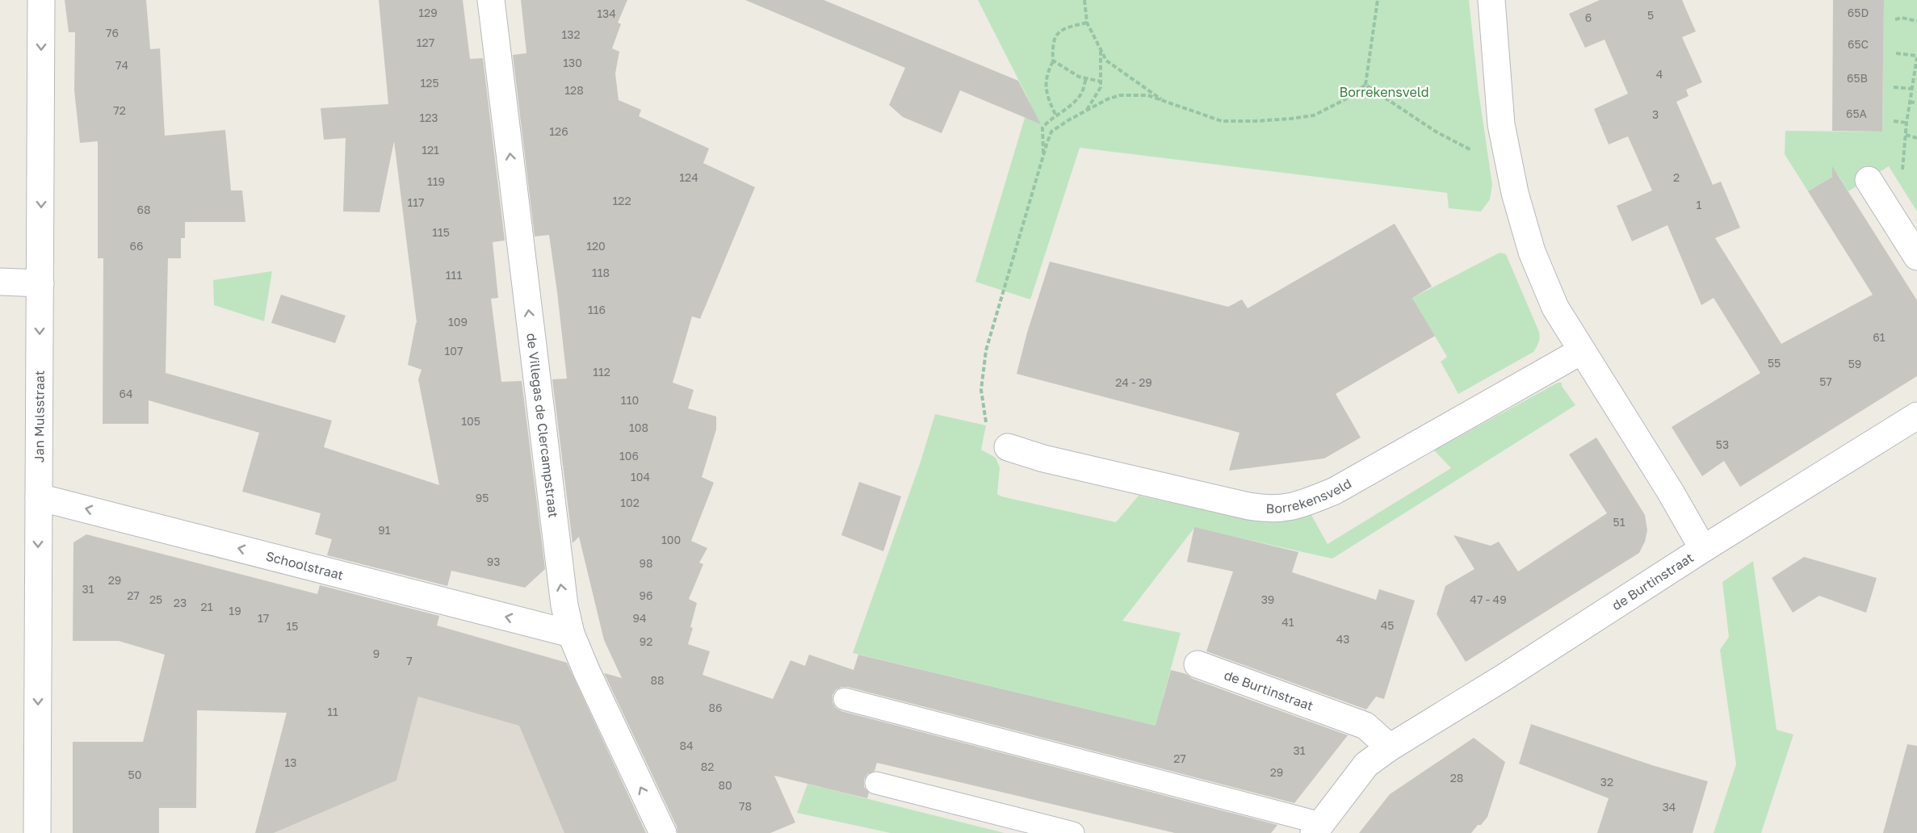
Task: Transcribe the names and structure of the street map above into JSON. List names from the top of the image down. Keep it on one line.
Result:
{"streets":{"street":["Jan Mulsstraat","de Villegas de Clercampstraat","Borrekensveld","Schoolstraat","de Burtinstraat"]},"crossings":[["Jan Mulsstraat","Schoolstraat"],["de Villegas de Clercampstraat","Schoolstraat"]],"one_way":["Jan Mulsstraat","de Villegas de Clercampstraat","Schoolstraat"],"parks":["Borrekensveld"],"house_numbers":["129","65D","134","5","6","76","132","127","65C","130","74","4","65B","125","128","72","65A","3","123","126","121","124","2","119","122","117","1","68","115","66","120","118","111","116","109","61","107","55","59","112","57","24 - 29","64","110","105","108","53","106","104","95","102","51","91","100","93","98","29","31","27","96","25","39","47 - 49","23","21","19","17","94","41","45","15","43","92","9","7","88","86","11","84","31","27","13","82","29","50","28","32","80","78","34"]}
